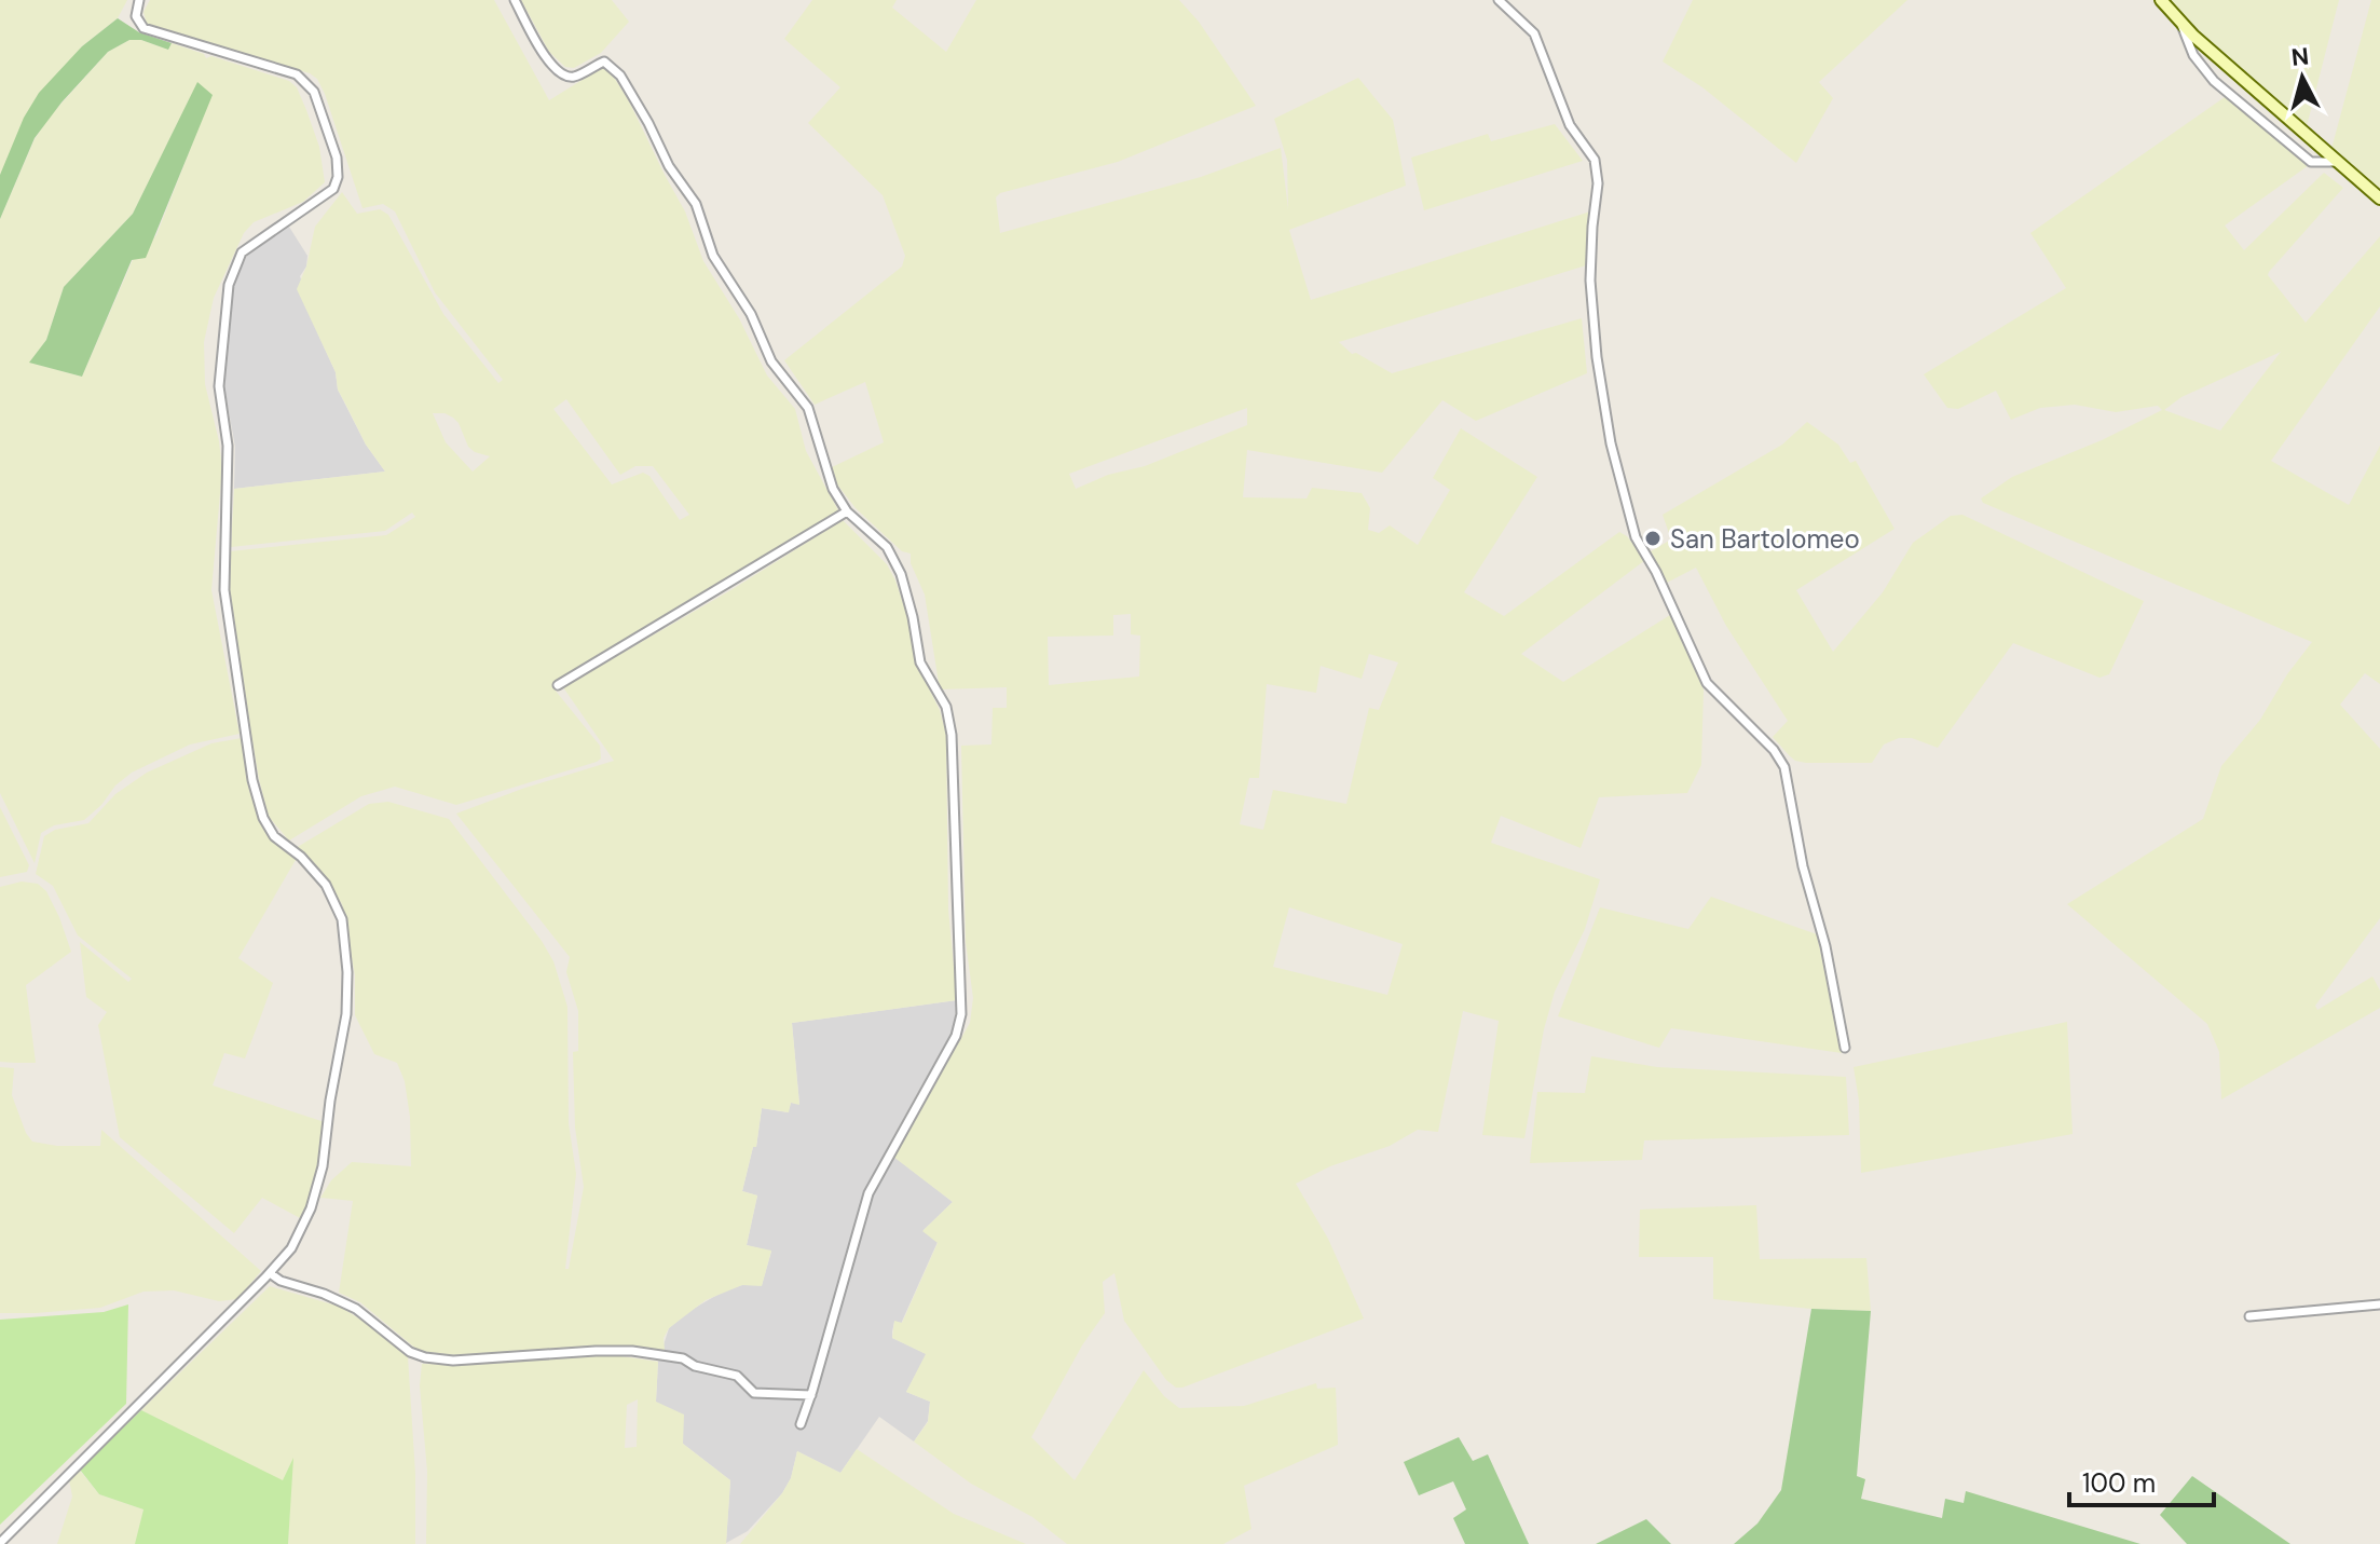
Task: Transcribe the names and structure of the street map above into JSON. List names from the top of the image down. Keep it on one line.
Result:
{"places":["San Bartolomeo"],"scale_bar":"100 m","north":"top"}
